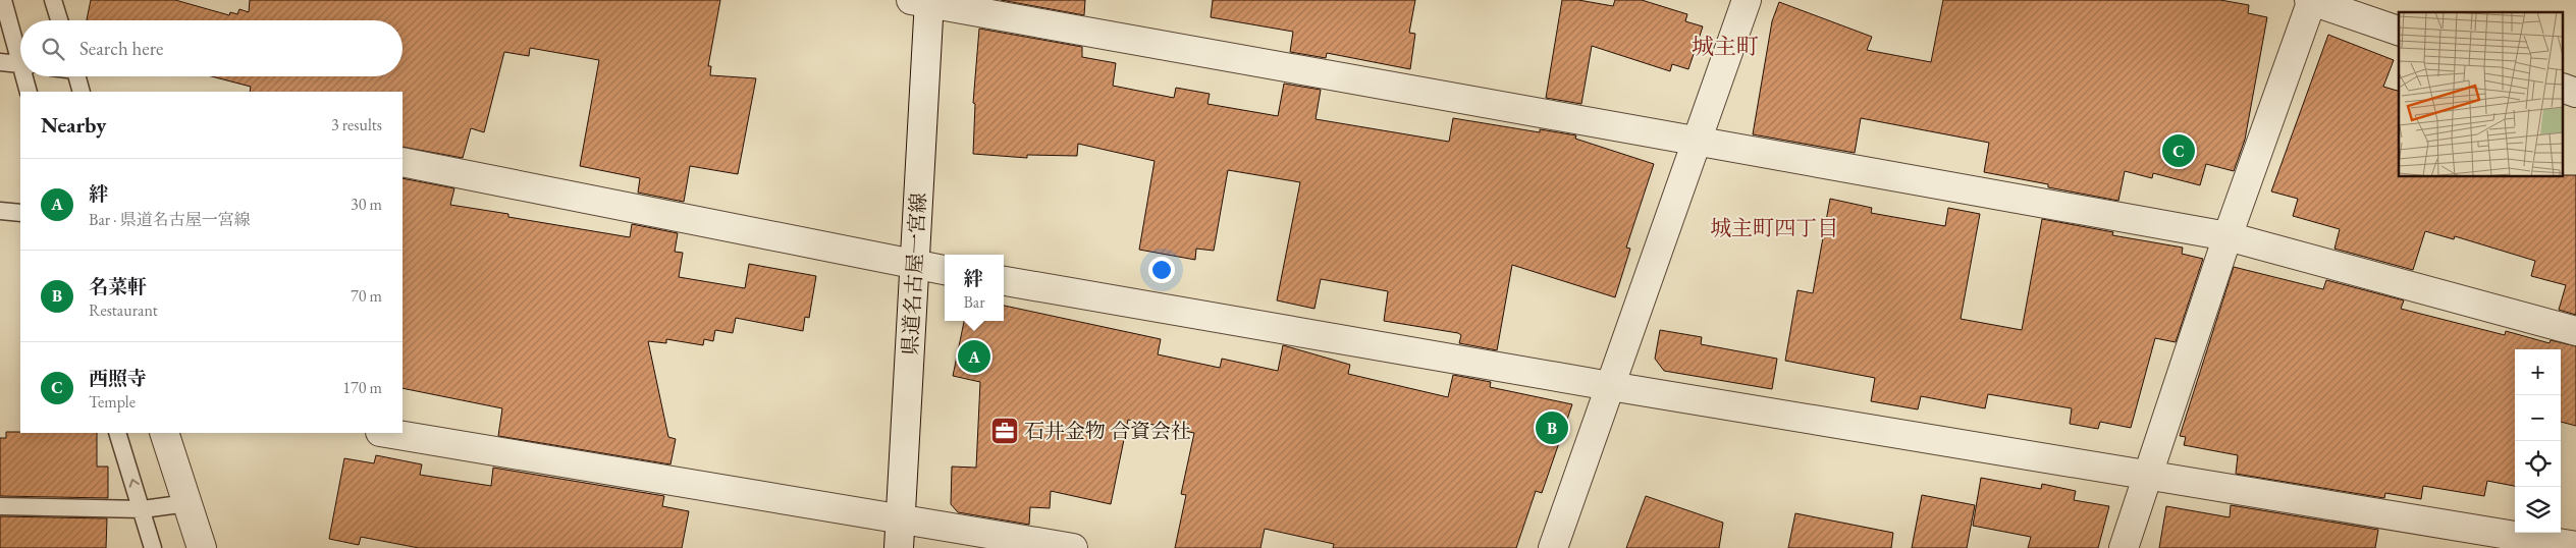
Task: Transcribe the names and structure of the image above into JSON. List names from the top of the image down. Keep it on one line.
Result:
{"streets":{"street":["県道名古屋一宮線"]},"districts":["城主町","城主町四丁目"],"places":{"office":["石井金物 合資会社"]},"page":{"search":"Search here","heading":["Nearby","3 results"],"pins":["C","A","B"],"list":[{"mark":"A","name":"絆","note":"Bar · 県道名古屋一宮線","value":"30 m"},{"mark":"B","name":"名菜軒","note":"Restaurant","value":"70 m"},{"mark":"C","name":"西照寺","note":"Temple","value":"170 m"}],"popup":["絆","Bar"],"map_buttons":["+","−"]}}
